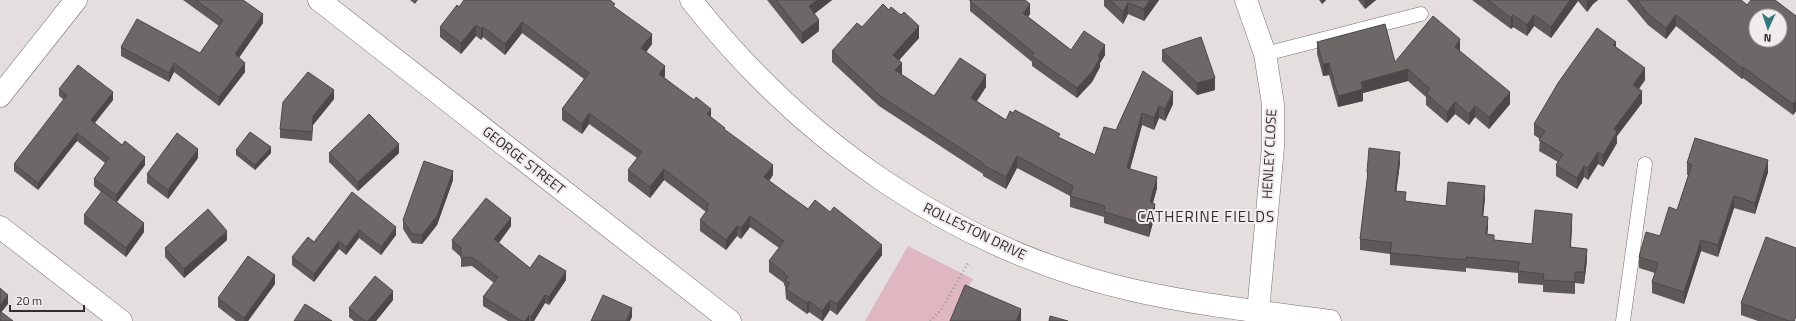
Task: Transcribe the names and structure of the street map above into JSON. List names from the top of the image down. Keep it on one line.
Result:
{"streets":{"street":["HENLEY CLOSE","GEORGE STREET","ROLLESTON DRIVE"]},"crossings":[["HENLEY CLOSE","ROLLESTON DRIVE"]],"districts":["CATHERINE FIELDS"],"scale_bar":"20 m","north":"bottom"}
